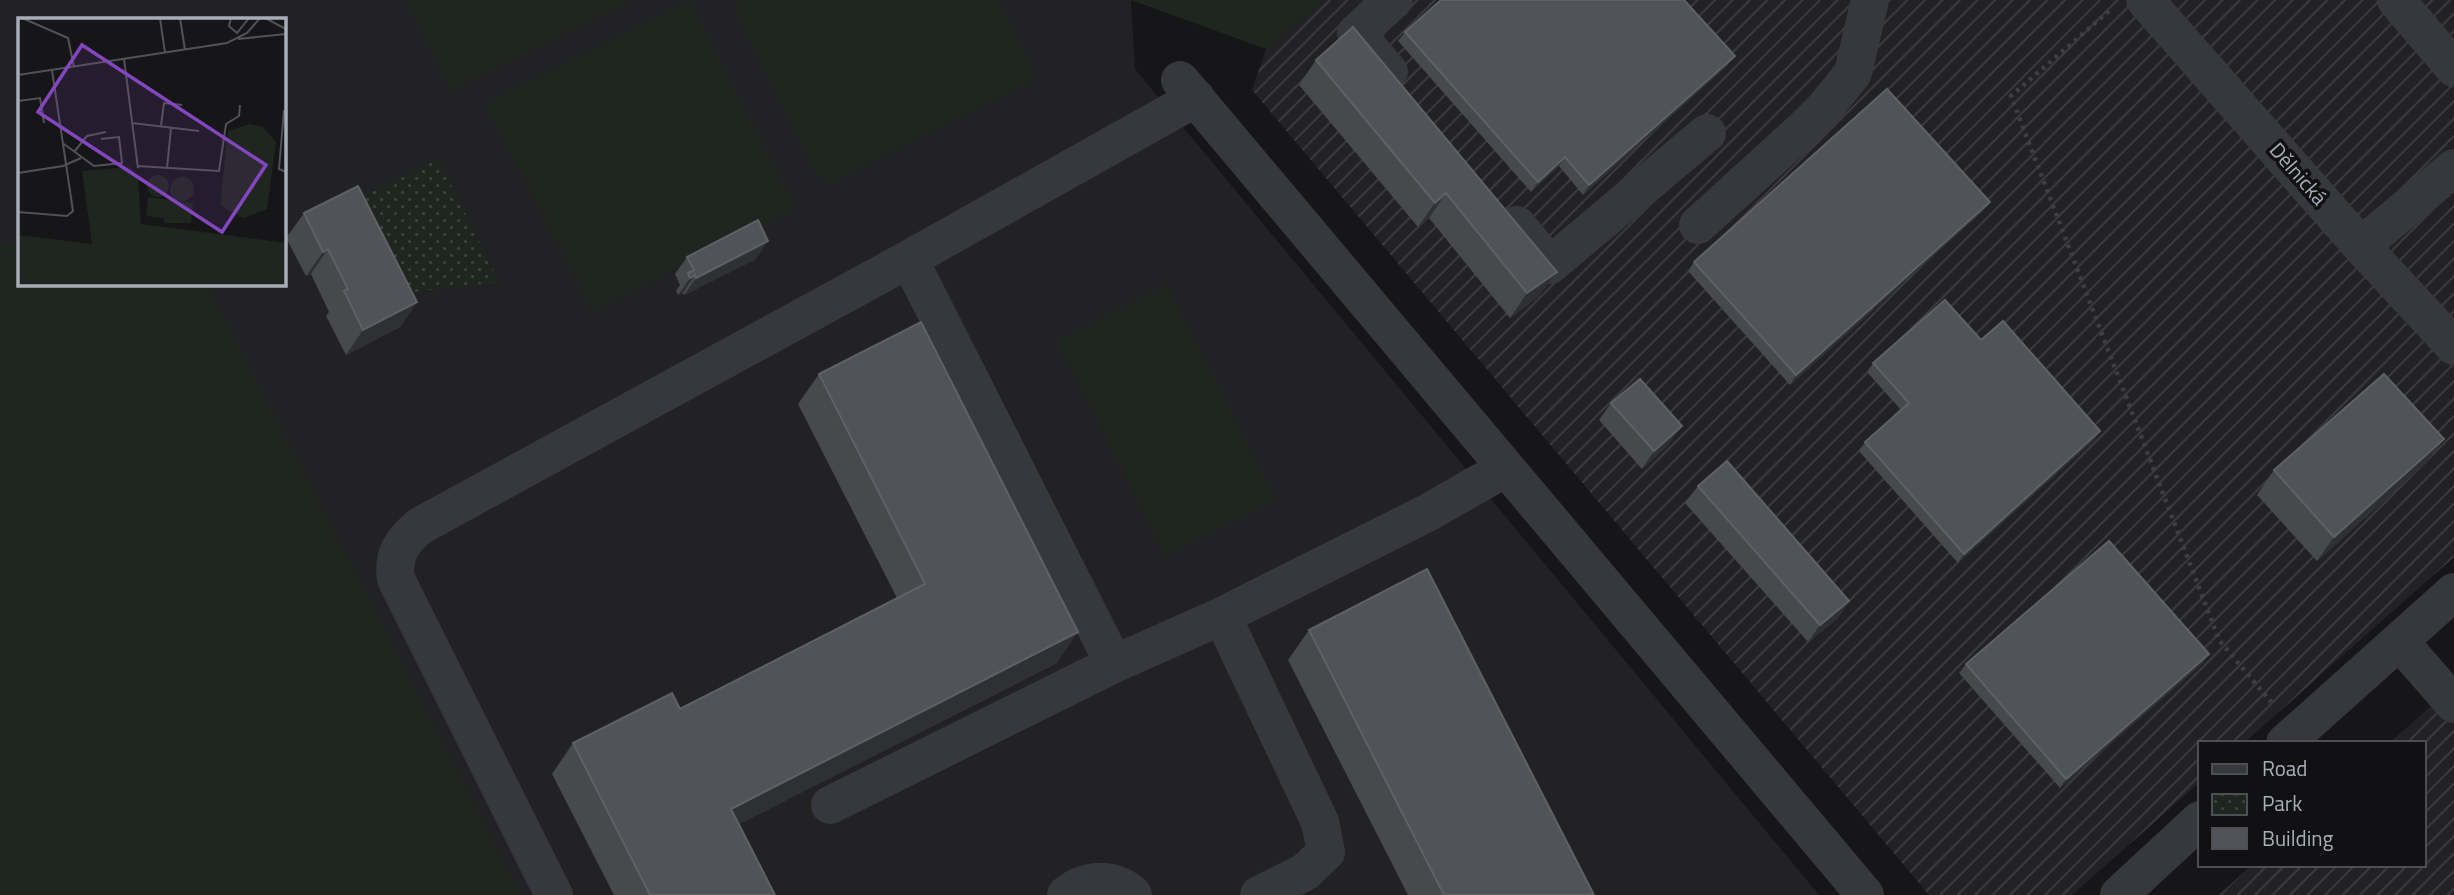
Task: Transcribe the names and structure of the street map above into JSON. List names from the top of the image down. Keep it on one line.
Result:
{"streets":{"street":["Dělnická"]},"legend":["Road","Park","Building"]}
